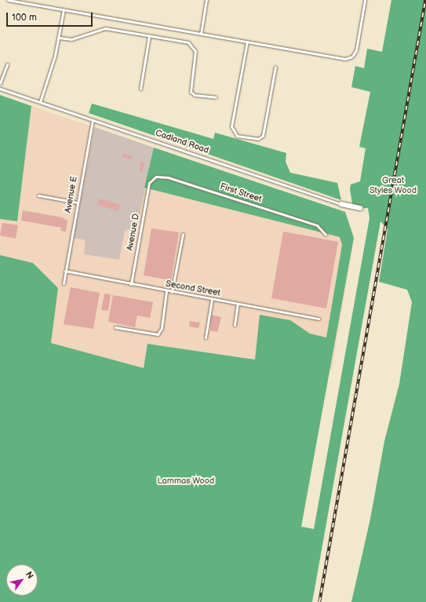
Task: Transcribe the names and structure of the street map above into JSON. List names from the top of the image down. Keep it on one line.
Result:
{"streets":{"street":["Cadland Road"],"lane":["First Street","Avenue E","Avenue D","Second Street"]},"crossings":[["Cadland Road","Avenue E"],["First Street","Avenue D"],["Avenue E","Second Street"],["Avenue D","Second Street"]],"parks":["Great Styles Wood","Lammas Wood"],"scale_bar":"100 m","north":"top right"}
